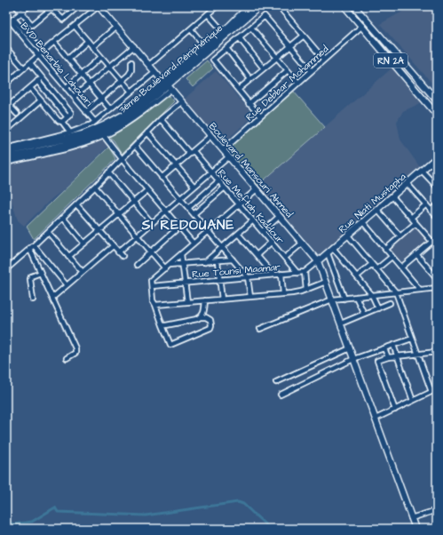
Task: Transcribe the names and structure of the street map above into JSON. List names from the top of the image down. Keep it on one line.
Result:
{"streets":{"highway":["3ème Boulevard Périphérique"],"main road":["RN 2A","Boulevard Mansouri Ahmed","Rue Niati Mustapha"],"street":["BVD Benarbia Lahouari","Rue Debbar Mohammed","Rue Meftah Kaddour","Rue Tounsi Maamar"]},"crossings":[["RN 2A","Rue Debbar Mohammed"],["3ème Boulevard Périphérique","Boulevard Mansouri Ahmed"],["Rue Debbar Mohammed","Boulevard Mansouri Ahmed"],["Boulevard Mansouri Ahmed","Rue Niati Mustapha"],["Rue Meftah Kaddour","Rue Tounsi Maamar"]],"districts":["SI REDOUANE"]}
